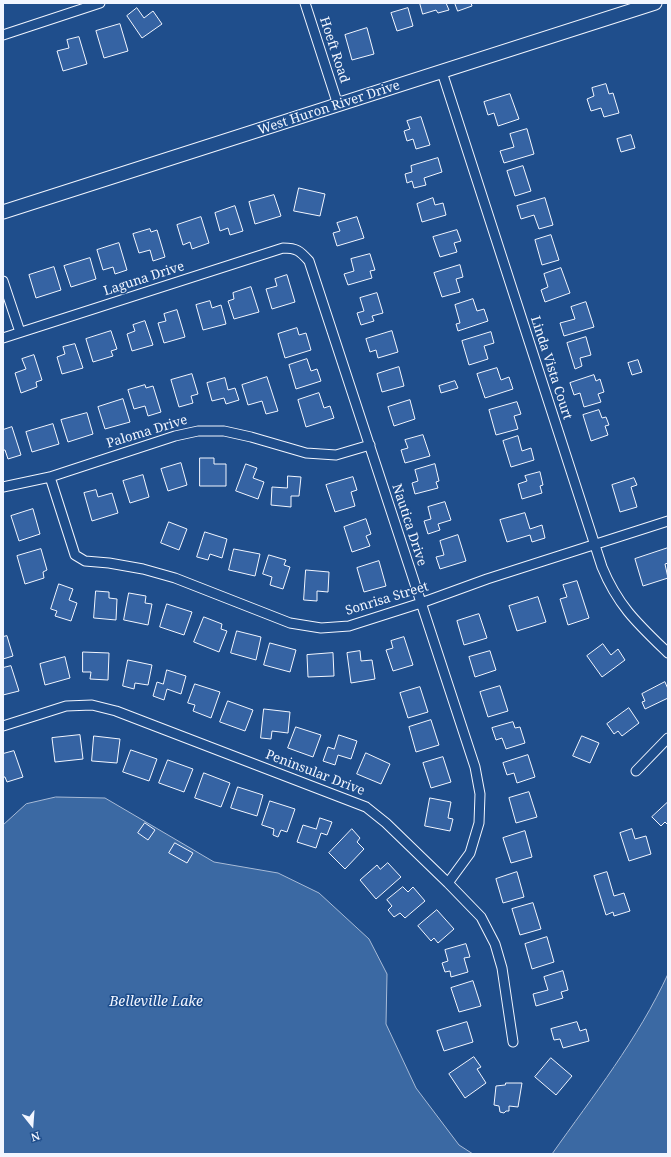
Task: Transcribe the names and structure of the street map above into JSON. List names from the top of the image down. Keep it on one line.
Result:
{"streets":{"main road":["West Huron River Drive"],"street":["Hoeft Road","Laguna Drive","Linda Vista Court","Paloma Drive","Nautica Drive","Sonrisa Street","Peninsular Drive"]},"crossings":[["Hoeft Road","West Huron River Drive"],["West Huron River Drive","Linda Vista Court"],["Laguna Drive","Nautica Drive"],["Linda Vista Court","Sonrisa Street"],["Paloma Drive","Nautica Drive"],["Paloma Drive","Sonrisa Street"],["Nautica Drive","Sonrisa Street"],["Nautica Drive","Peninsular Drive"]],"water":["Belleville Lake"],"north":"bottom"}
